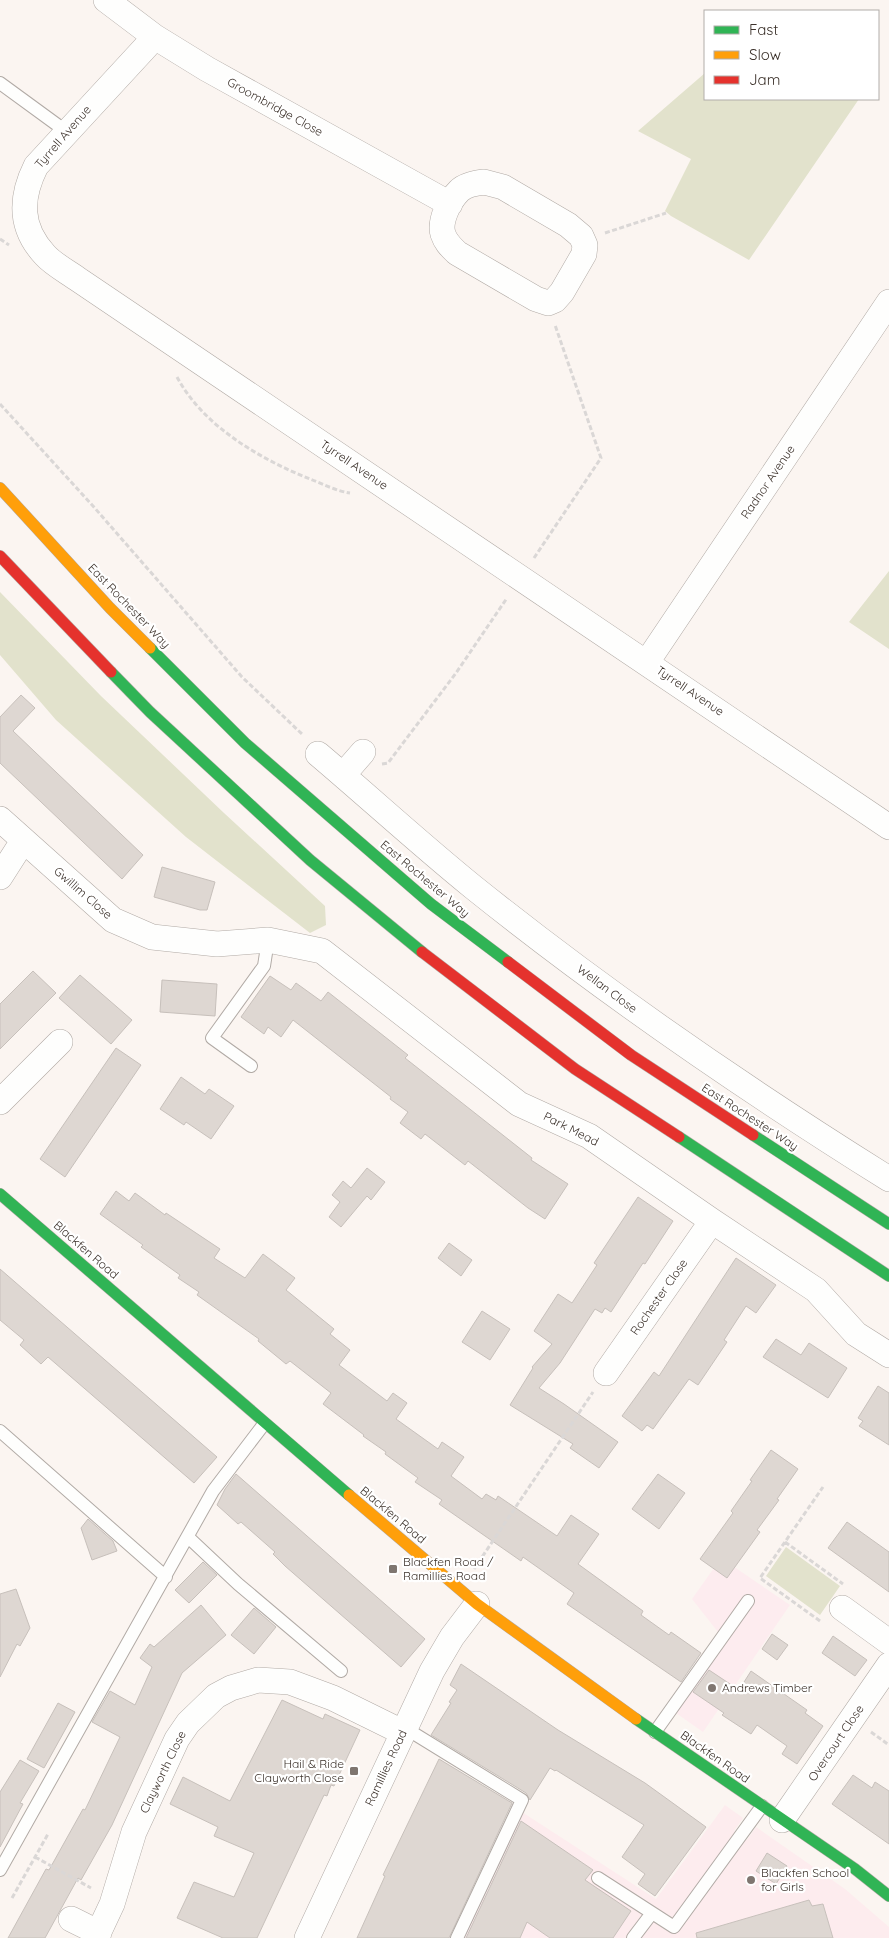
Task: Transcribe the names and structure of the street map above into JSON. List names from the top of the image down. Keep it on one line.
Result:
{"streets":{"main road":["East Rochester Way","Blackfen Road"],"street":["Groombridge Close","Tyrrell Avenue","Radnor Avenue","Gwillim Close","Wellan Close","Park Mead","Rochester Close","Overcourt Close","Ramillies Road","Clayworth Close"]},"crossings":[["Groombridge Close","Tyrrell Avenue"],["Tyrrell Avenue","Radnor Avenue"],["Gwillim Close","Park Mead"],["Park Mead","Rochester Close"],["Blackfen Road","Overcourt Close"],["Blackfen Road","Ramillies Road"],["Ramillies Road","Clayworth Close"]],"places":{"transit":["Blackfen Road / Ramillies Road","Hail & Ride Clayworth Close"],"other":["Andrews Timber","Blackfen School for Girls"]},"legend":["Fast","Slow","Jam"]}
